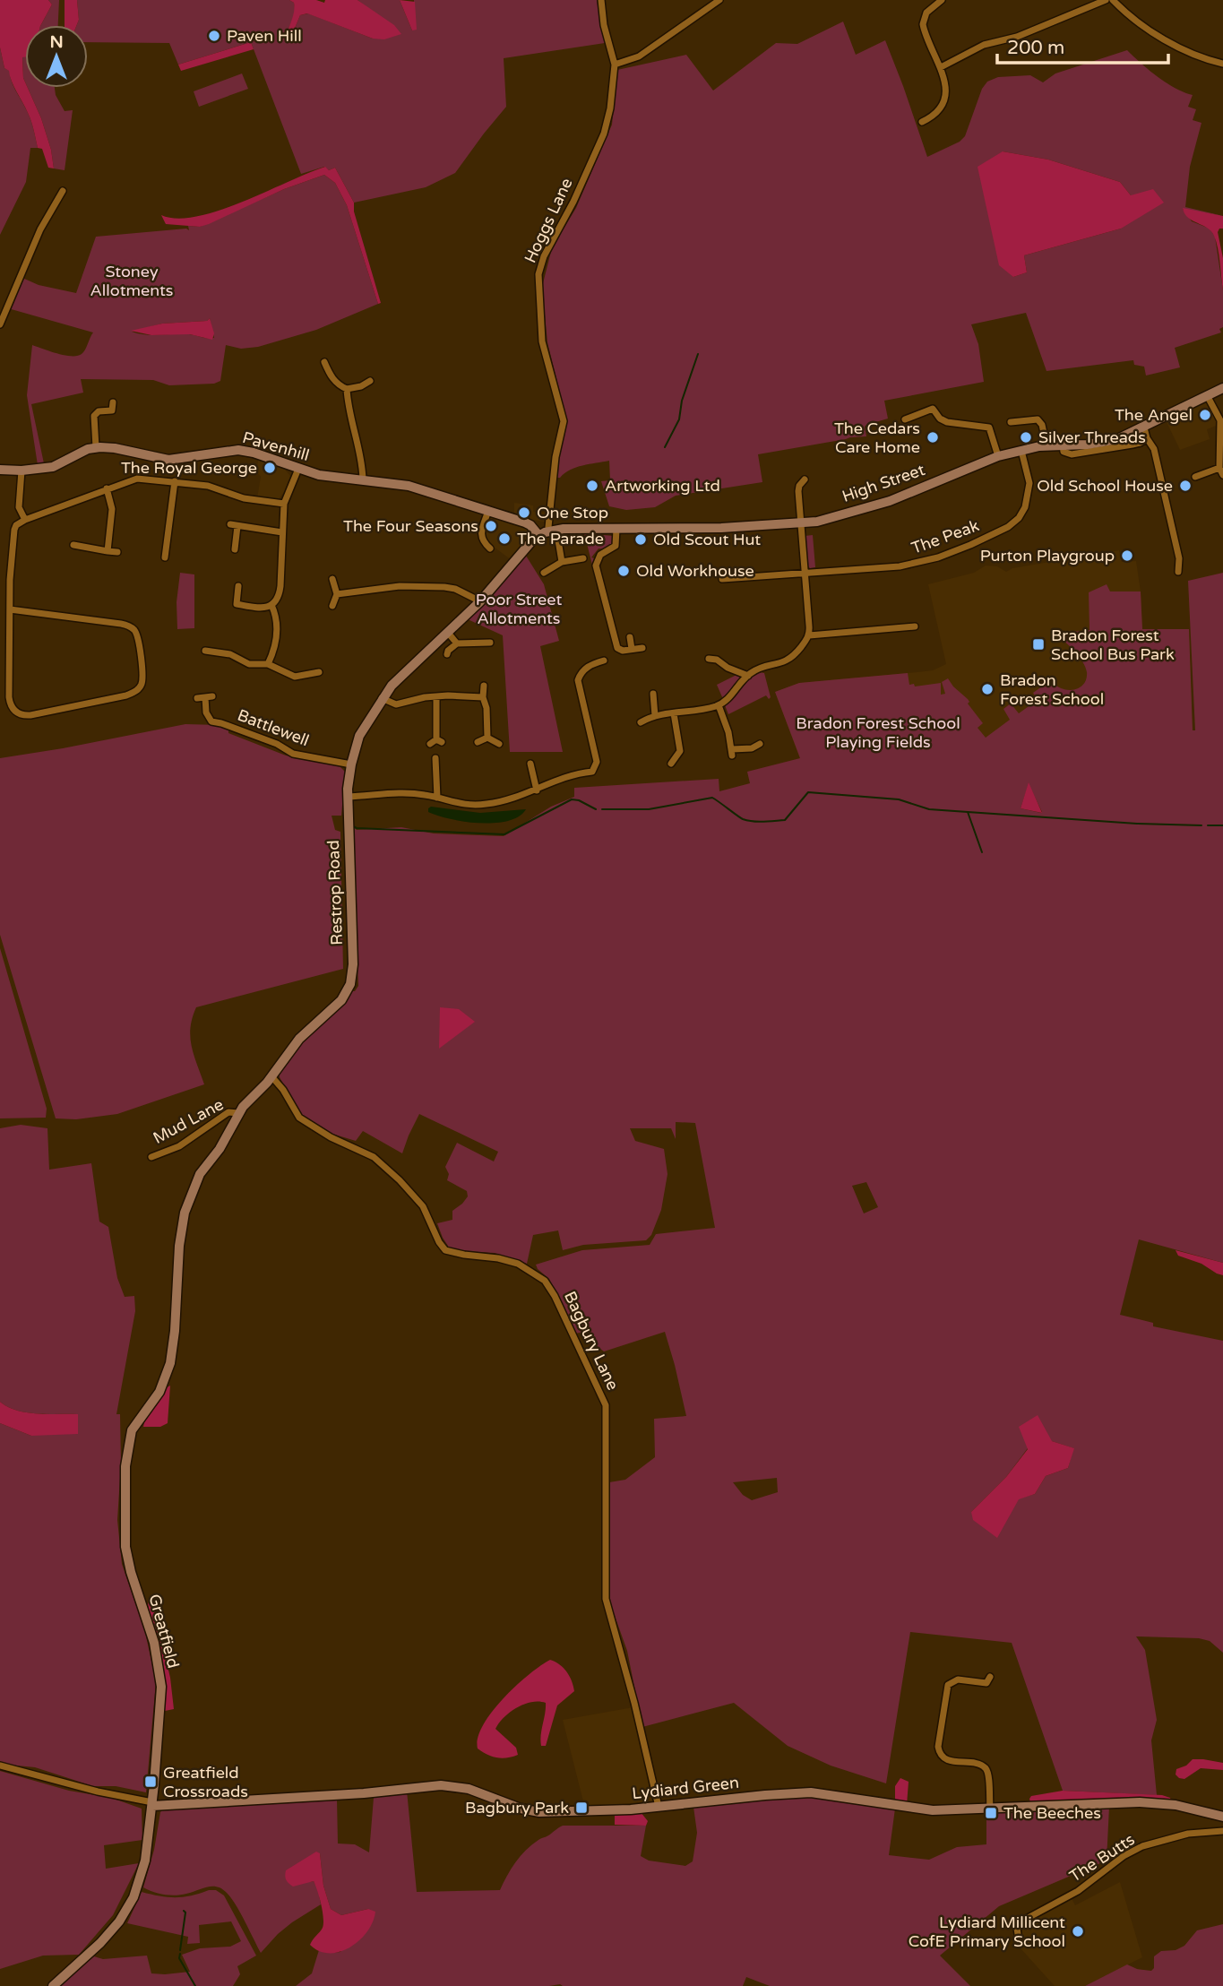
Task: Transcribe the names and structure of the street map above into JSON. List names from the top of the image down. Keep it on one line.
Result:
{"streets":{"street":["Hoggs Lane","Pavenhill","High Street","The Peak","Battlewell","Restrop Road","Mud Lane","Bagbury Lane","Greatfield","Lydiard Green","The Butts"]},"crossings":[["Hoggs Lane","High Street"],["Pavenhill","High Street"],["Pavenhill","Restrop Road"],["High Street","The Peak"],["High Street","Restrop Road"],["Battlewell","Restrop Road"],["Restrop Road","Mud Lane"],["Restrop Road","Bagbury Lane"],["Restrop Road","Greatfield"],["Bagbury Lane","Lydiard Green"],["Greatfield","Lydiard Green"]],"parks":["Stoney Allotments","Poor Street Allotments","Bradon Forest School Playing Fields"],"places":{"other":["Paven Hill","The Angel","The Cedars Care Home","Silver Threads","The Royal George","Artworking Ltd","Old School House","One Stop","The Four Seasons","The Parade","Old Scout Hut","Purton Playgroup","Old Workhouse","Bradon Forest School","Lydiard Millicent CofE Primary School"],"transit":["Bradon Forest School Bus Park","Greatfield Crossroads","Bagbury Park","The Beeches"]},"scale_bar":"200 m","north":"top"}
